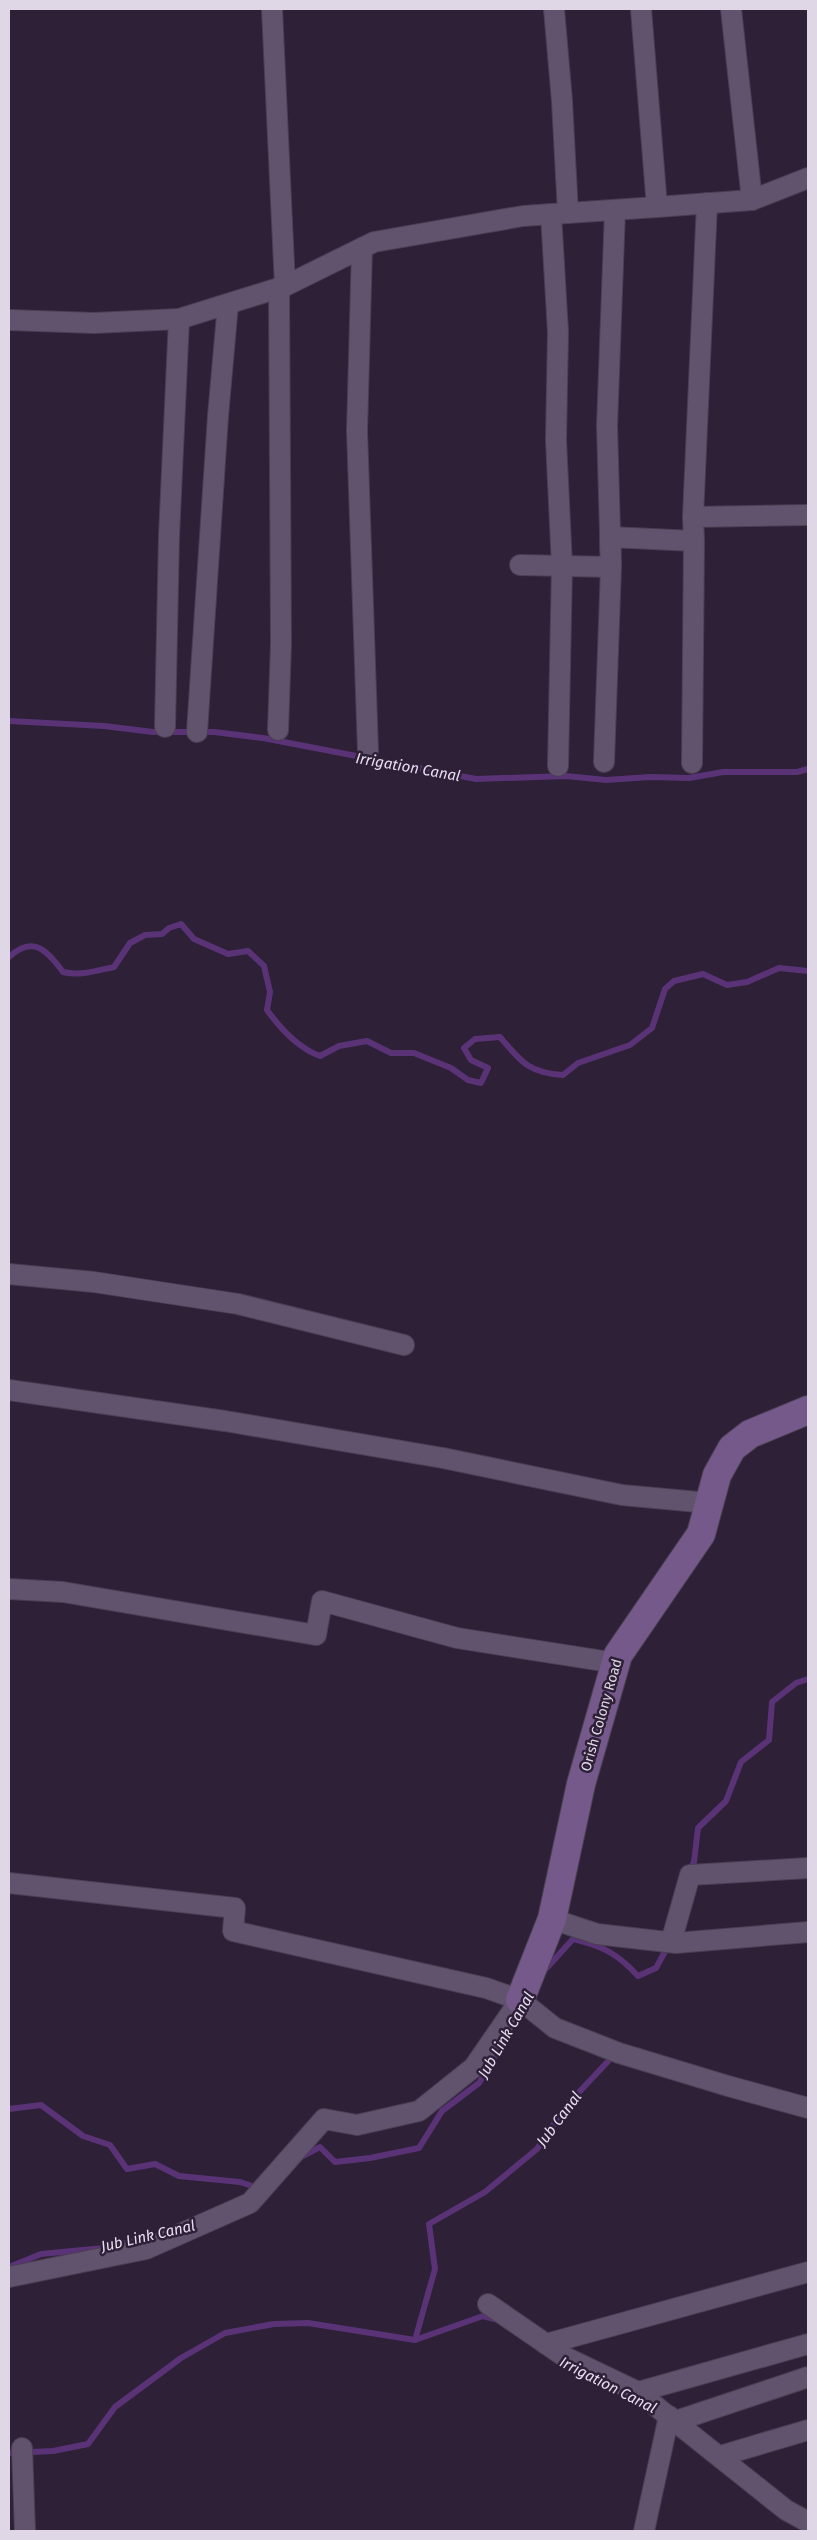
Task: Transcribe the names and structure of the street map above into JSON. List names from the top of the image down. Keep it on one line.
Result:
{"streets":{"street":["Orish Colony Road"]},"water":["Irrigation Canal","Jub Link Canal","Jub Canal"]}
